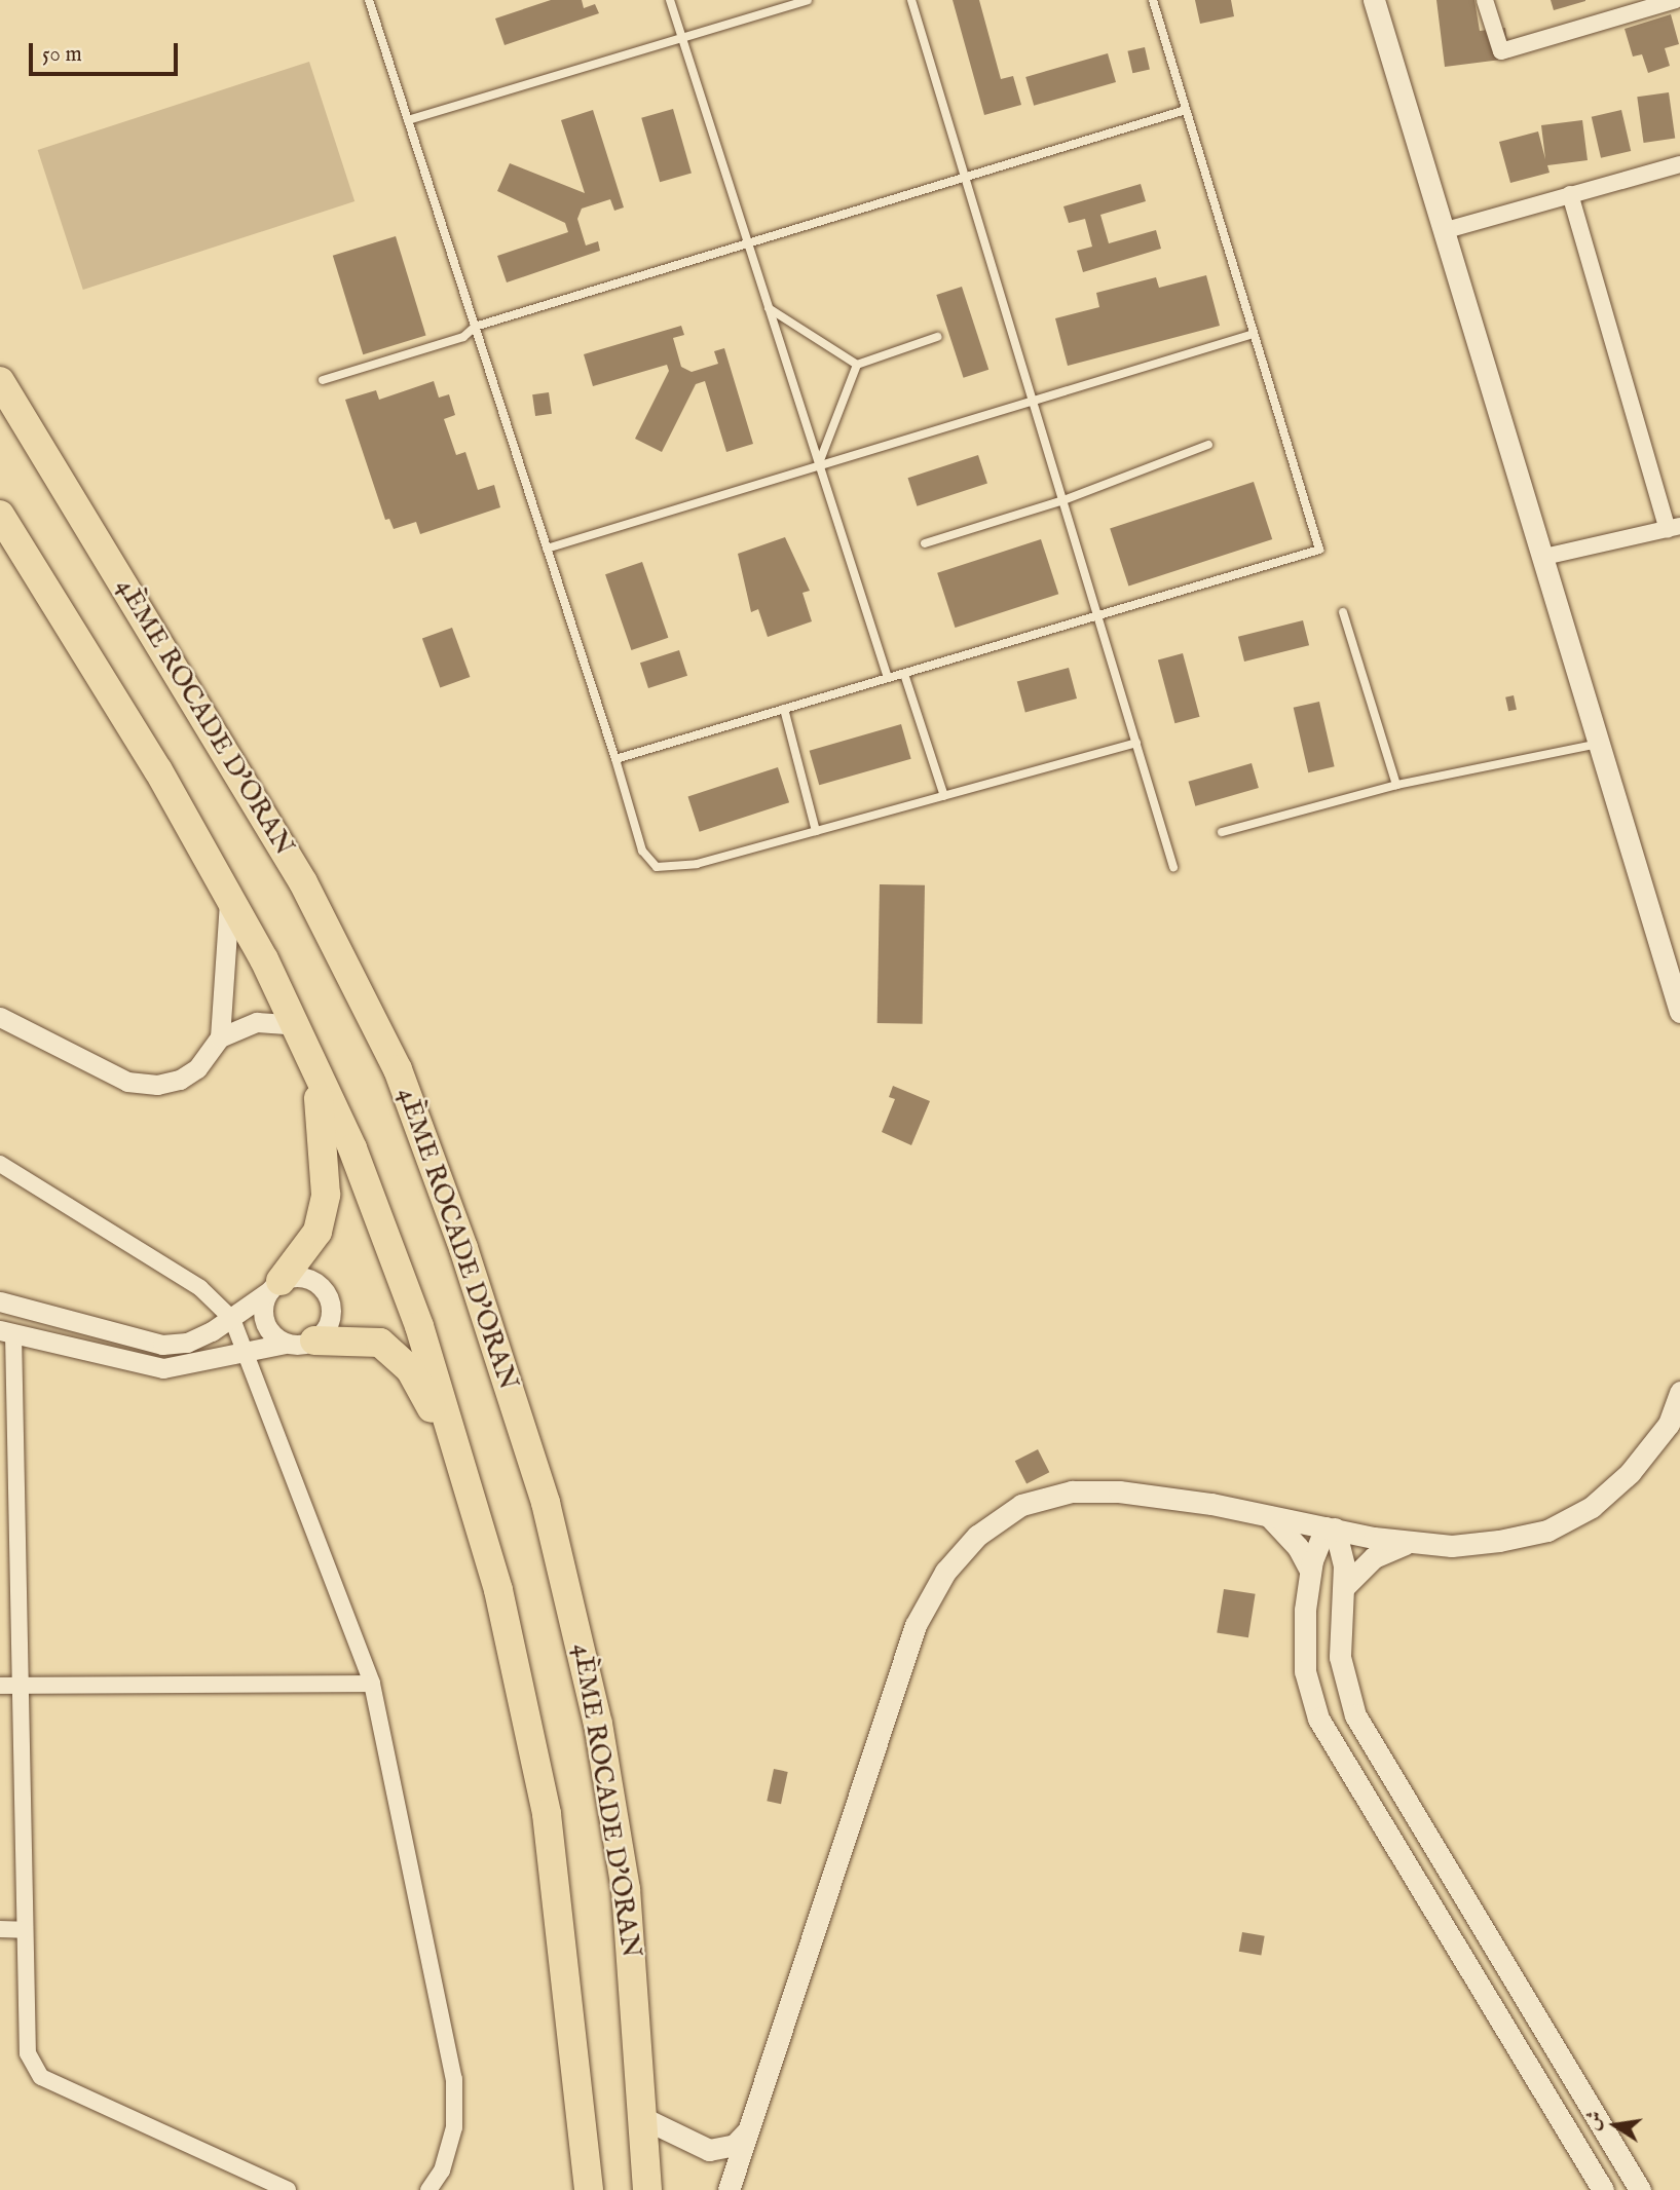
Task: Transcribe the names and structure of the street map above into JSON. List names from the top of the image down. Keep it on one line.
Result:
{"streets":{"highway":["4ÈME ROCADE D'ORAN"]},"scale_bar":"50 m","north":"left"}
